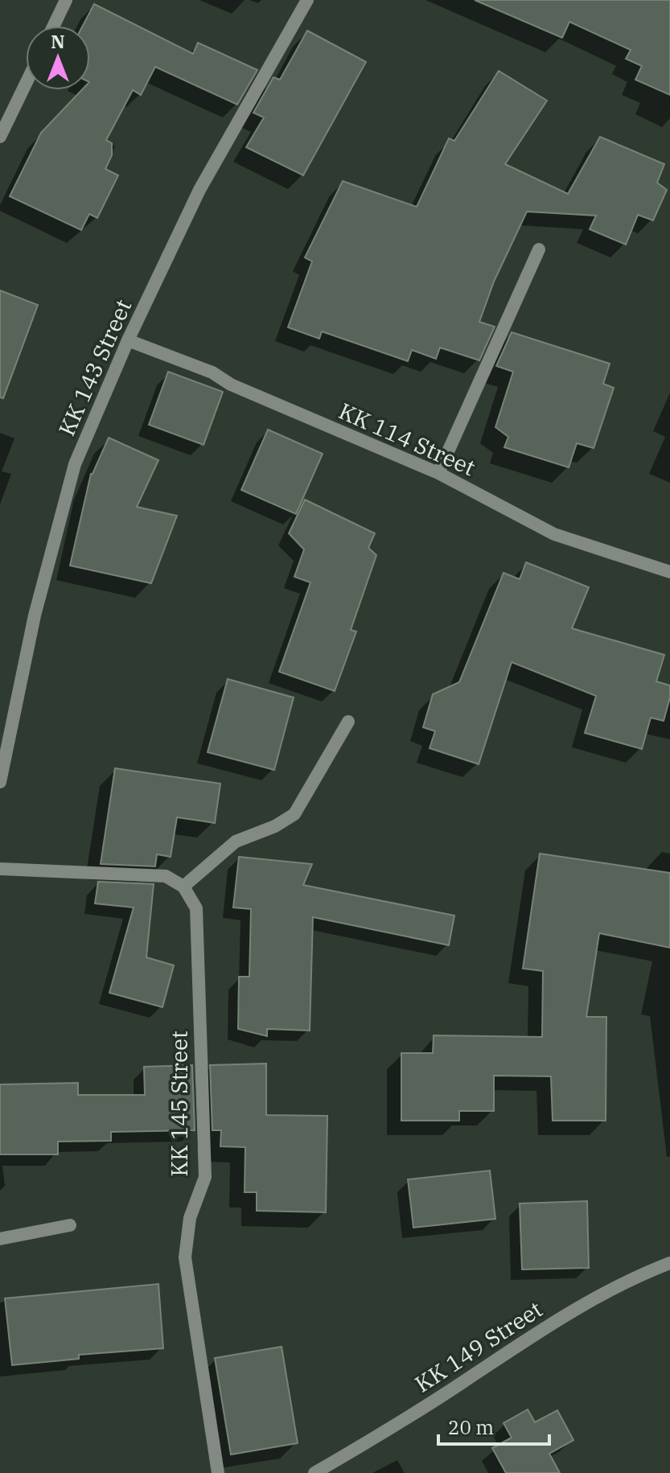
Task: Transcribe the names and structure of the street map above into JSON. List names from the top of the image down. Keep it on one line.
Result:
{"streets":{"street":["KK 143 Street","KK 114 Street","KK 145 Street","KK 149 Street"]},"crossings":[["KK 143 Street","KK 114 Street"]],"scale_bar":"20 m","north":"top"}
